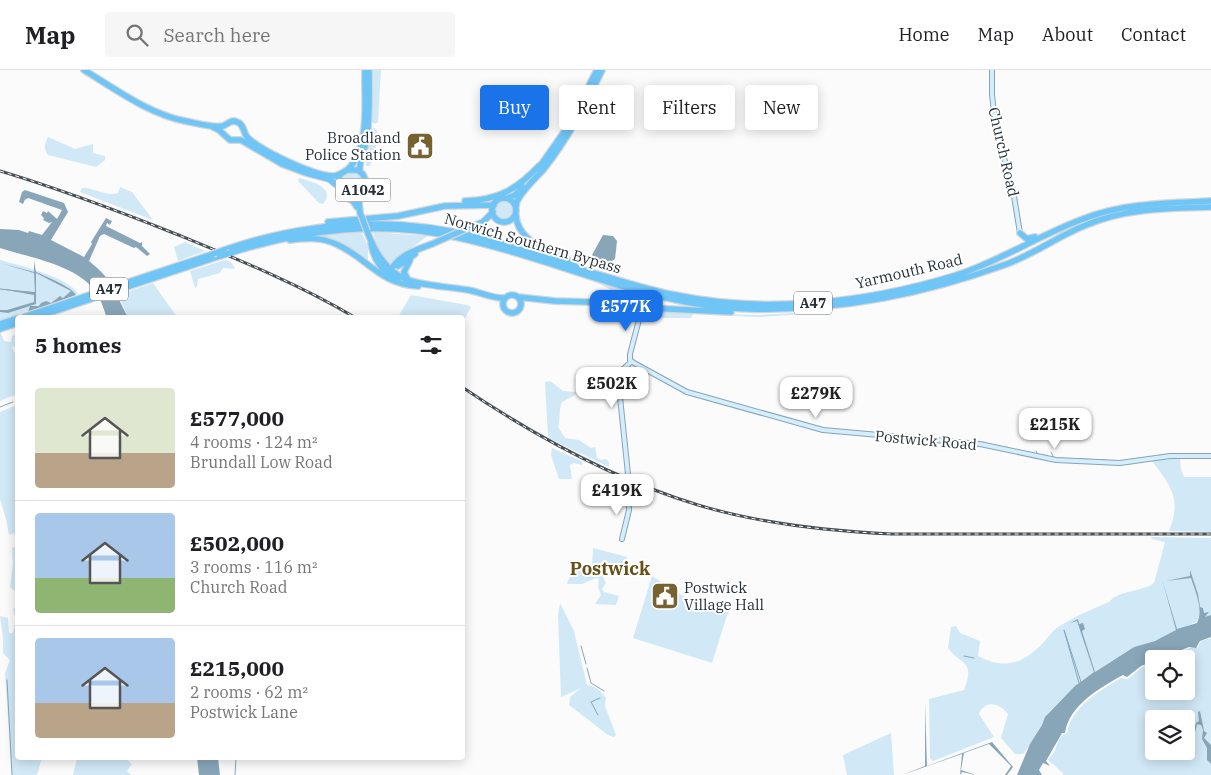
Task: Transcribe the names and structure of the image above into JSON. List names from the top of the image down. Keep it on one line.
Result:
{"streets":{"highway":["A1042","Norwich Southern Bypass","Yarmouth Road","A47"],"street":["Church Road","Postwick Road"]},"crossings":[["Church Road","A47"],["Norwich Southern Bypass","Yarmouth Road"],["Norwich Southern Bypass","A47"],["Yarmouth Road","A47"]],"districts":["Postwick"],"places":{"public building":["Broadland Police Station","Postwick Village Hall"]},"page":{"header":"Map","search":"Search here","nav":["Home","Map","About","Contact"],"chip":["Buy","Rent","Filters","New"],"price":["£577K","£502K","£279K","£215K","£419K"],"heading":"5 homes","list":[{"name":"£577,000","note":"4 rooms · 124 m² · Brundall Low Road"},{"name":"£502,000","note":"3 rooms · 116 m² · Church Road"},{"name":"£215,000","note":"2 rooms · 62 m² · Postwick Lane"}]}}
